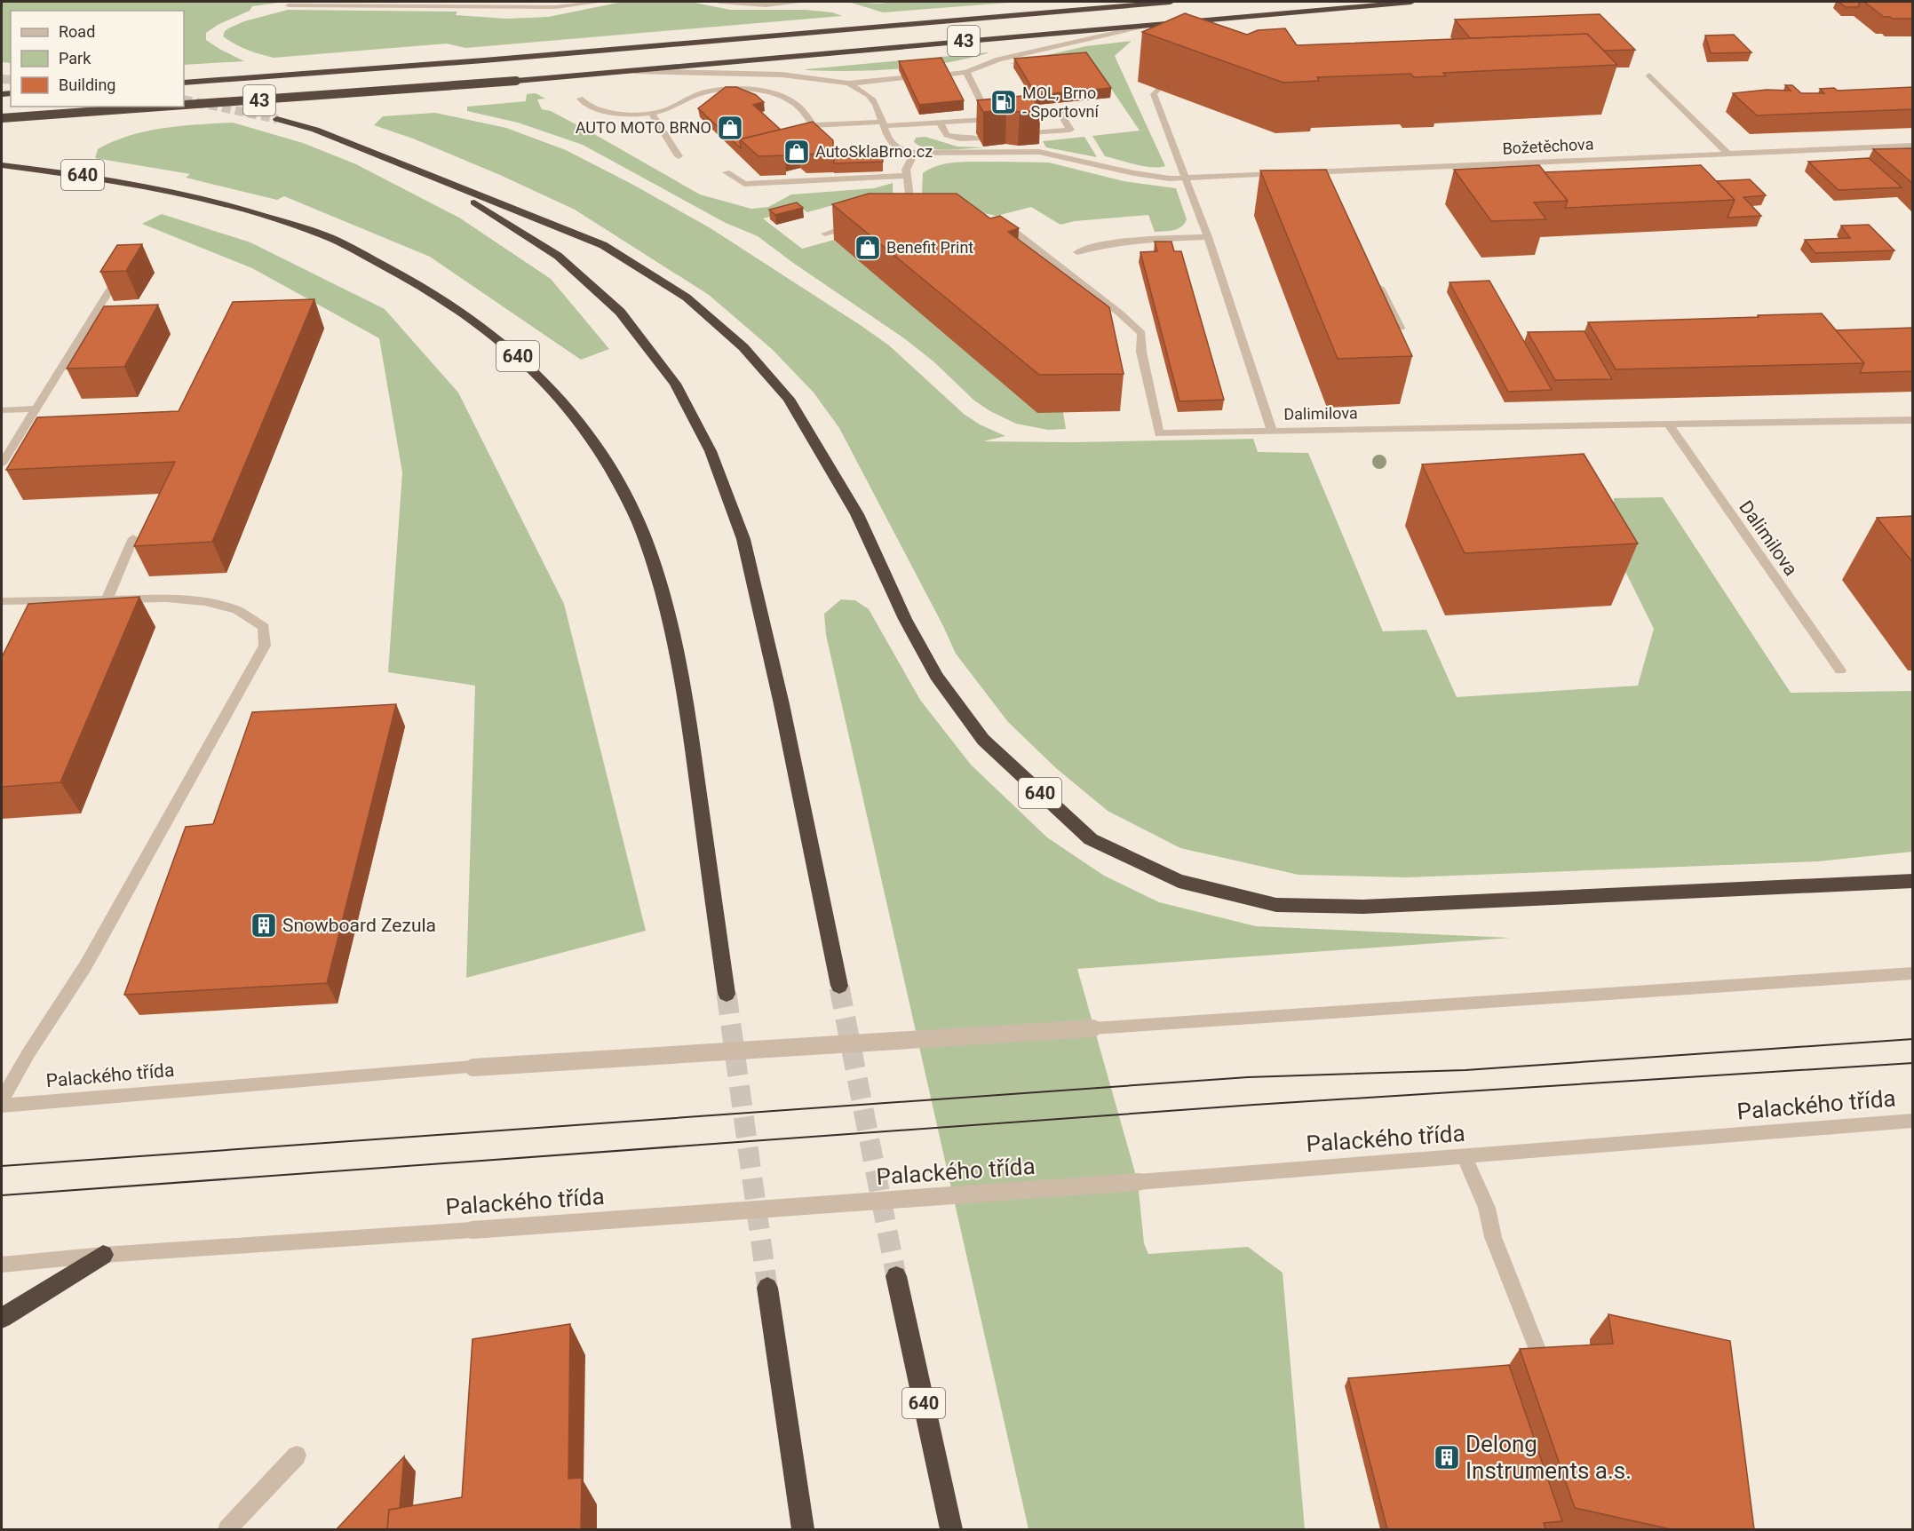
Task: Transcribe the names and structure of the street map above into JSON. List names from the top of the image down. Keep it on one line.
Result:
{"streets":{"highway":["43","640"],"street":["Božetěchova","Dalimilova","Palackého třída"]},"places":{"fuel station":["MOL, Brno - Sportovní"],"shop":["AUTO MOTO BRNO","AutoSklaBrno.cz","Benefit Print"],"building":["Snowboard Zezula","Delong Instruments a.s."]},"legend":["Road","Park","Building"]}
